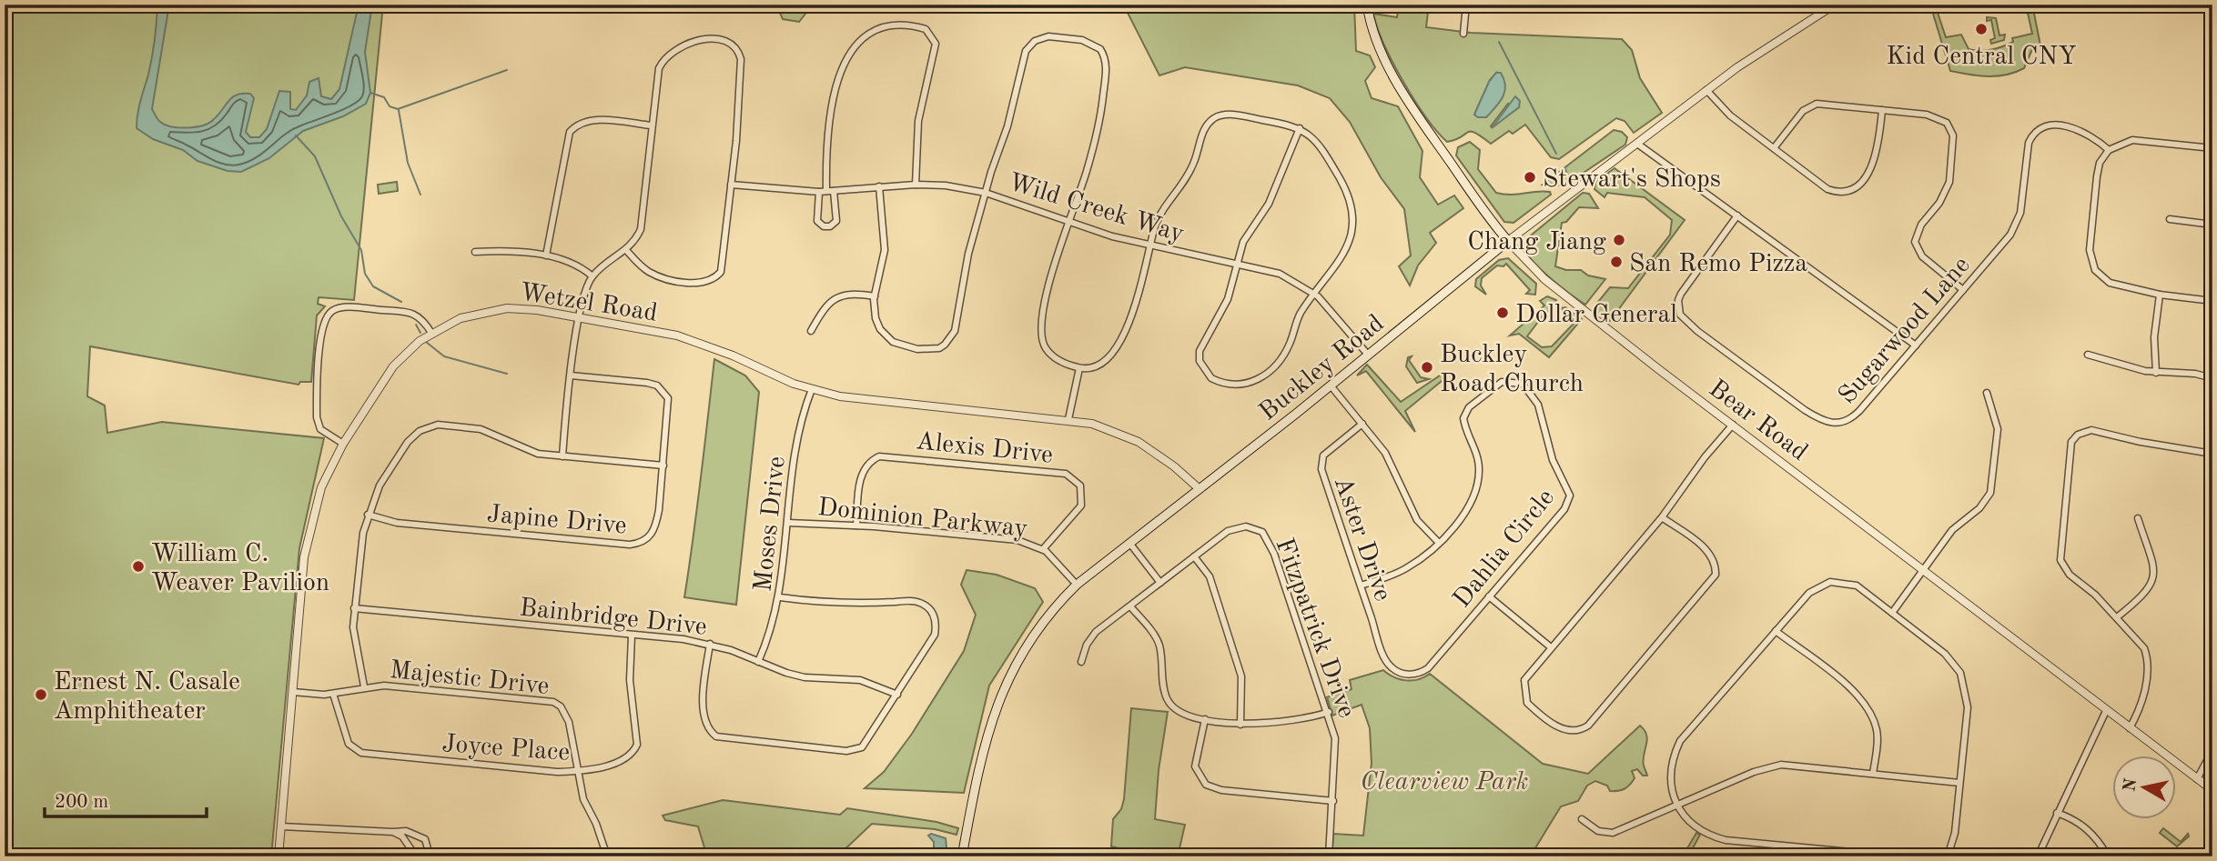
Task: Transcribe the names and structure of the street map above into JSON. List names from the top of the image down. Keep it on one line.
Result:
{"streets":{"main road":["Buckley Road","Bear Road"],"street":["Wild Creek Way","Wetzel Road","Sugarwood Lane","Alexis Drive","Dominion Parkway","Japine Drive","Moses Drive","Aster Drive","Dahlia Circle","Bainbridge Drive","Fitzpatrick Drive","Majestic Drive","Joyce Place"]},"crossings":[["Wild Creek Way","Buckley Road"],["Wetzel Road","Buckley Road"],["Wetzel Road","Moses Drive"],["Wetzel Road","Majestic Drive"],["Buckley Road","Bear Road"],["Buckley Road","Dominion Parkway"],["Alexis Drive","Dominion Parkway"],["Dominion Parkway","Moses Drive"],["Moses Drive","Bainbridge Drive"],["Aster Drive","Dahlia Circle"],["Bainbridge Drive","Joyce Place"],["Majestic Drive","Joyce Place"]],"parks":["Clearview Park"],"places":["Kid Central CNY","Stewart's Shops","Chang Jiang","San Remo Pizza","Dollar General","Buckley Road Church","William C. Weaver Pavilion","Ernest N. Casale Amphitheater"],"scale_bar":"200 m","north":"left"}
